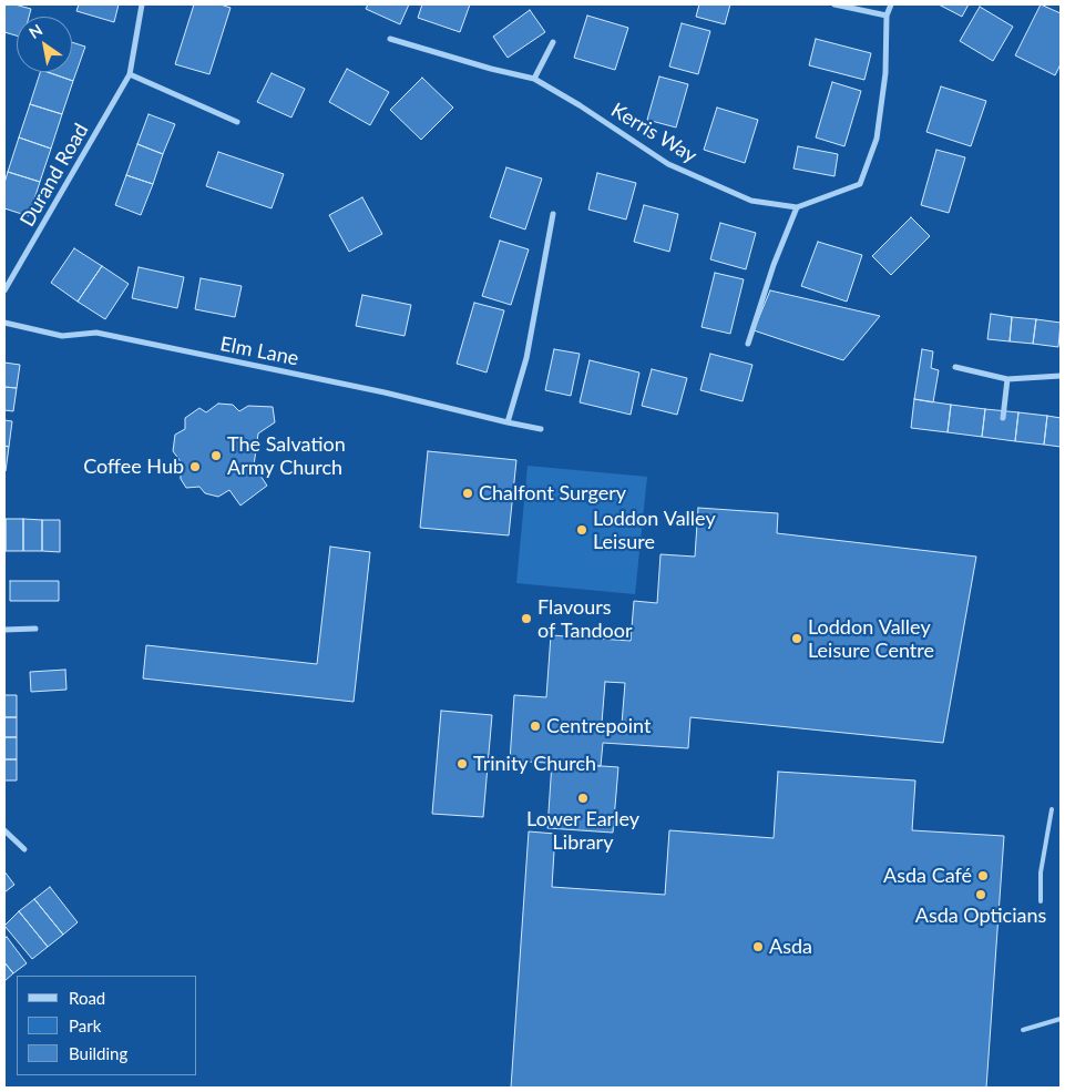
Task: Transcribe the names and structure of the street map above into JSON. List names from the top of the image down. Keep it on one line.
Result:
{"streets":{"street":["Kerris Way","Durand Road","Elm Lane"]},"places":["The Salvation Army Church","Coffee Hub","Chalfont Surgery","Loddon Valley Leisure","Flavours of Tandoor","Loddon Valley Leisure Centre","Centrepoint","Trinity Church","Lower Earley Library","Asda Café","Asda Opticians","Asda"],"legend":["Road","Park","Building"],"north":"top left"}
